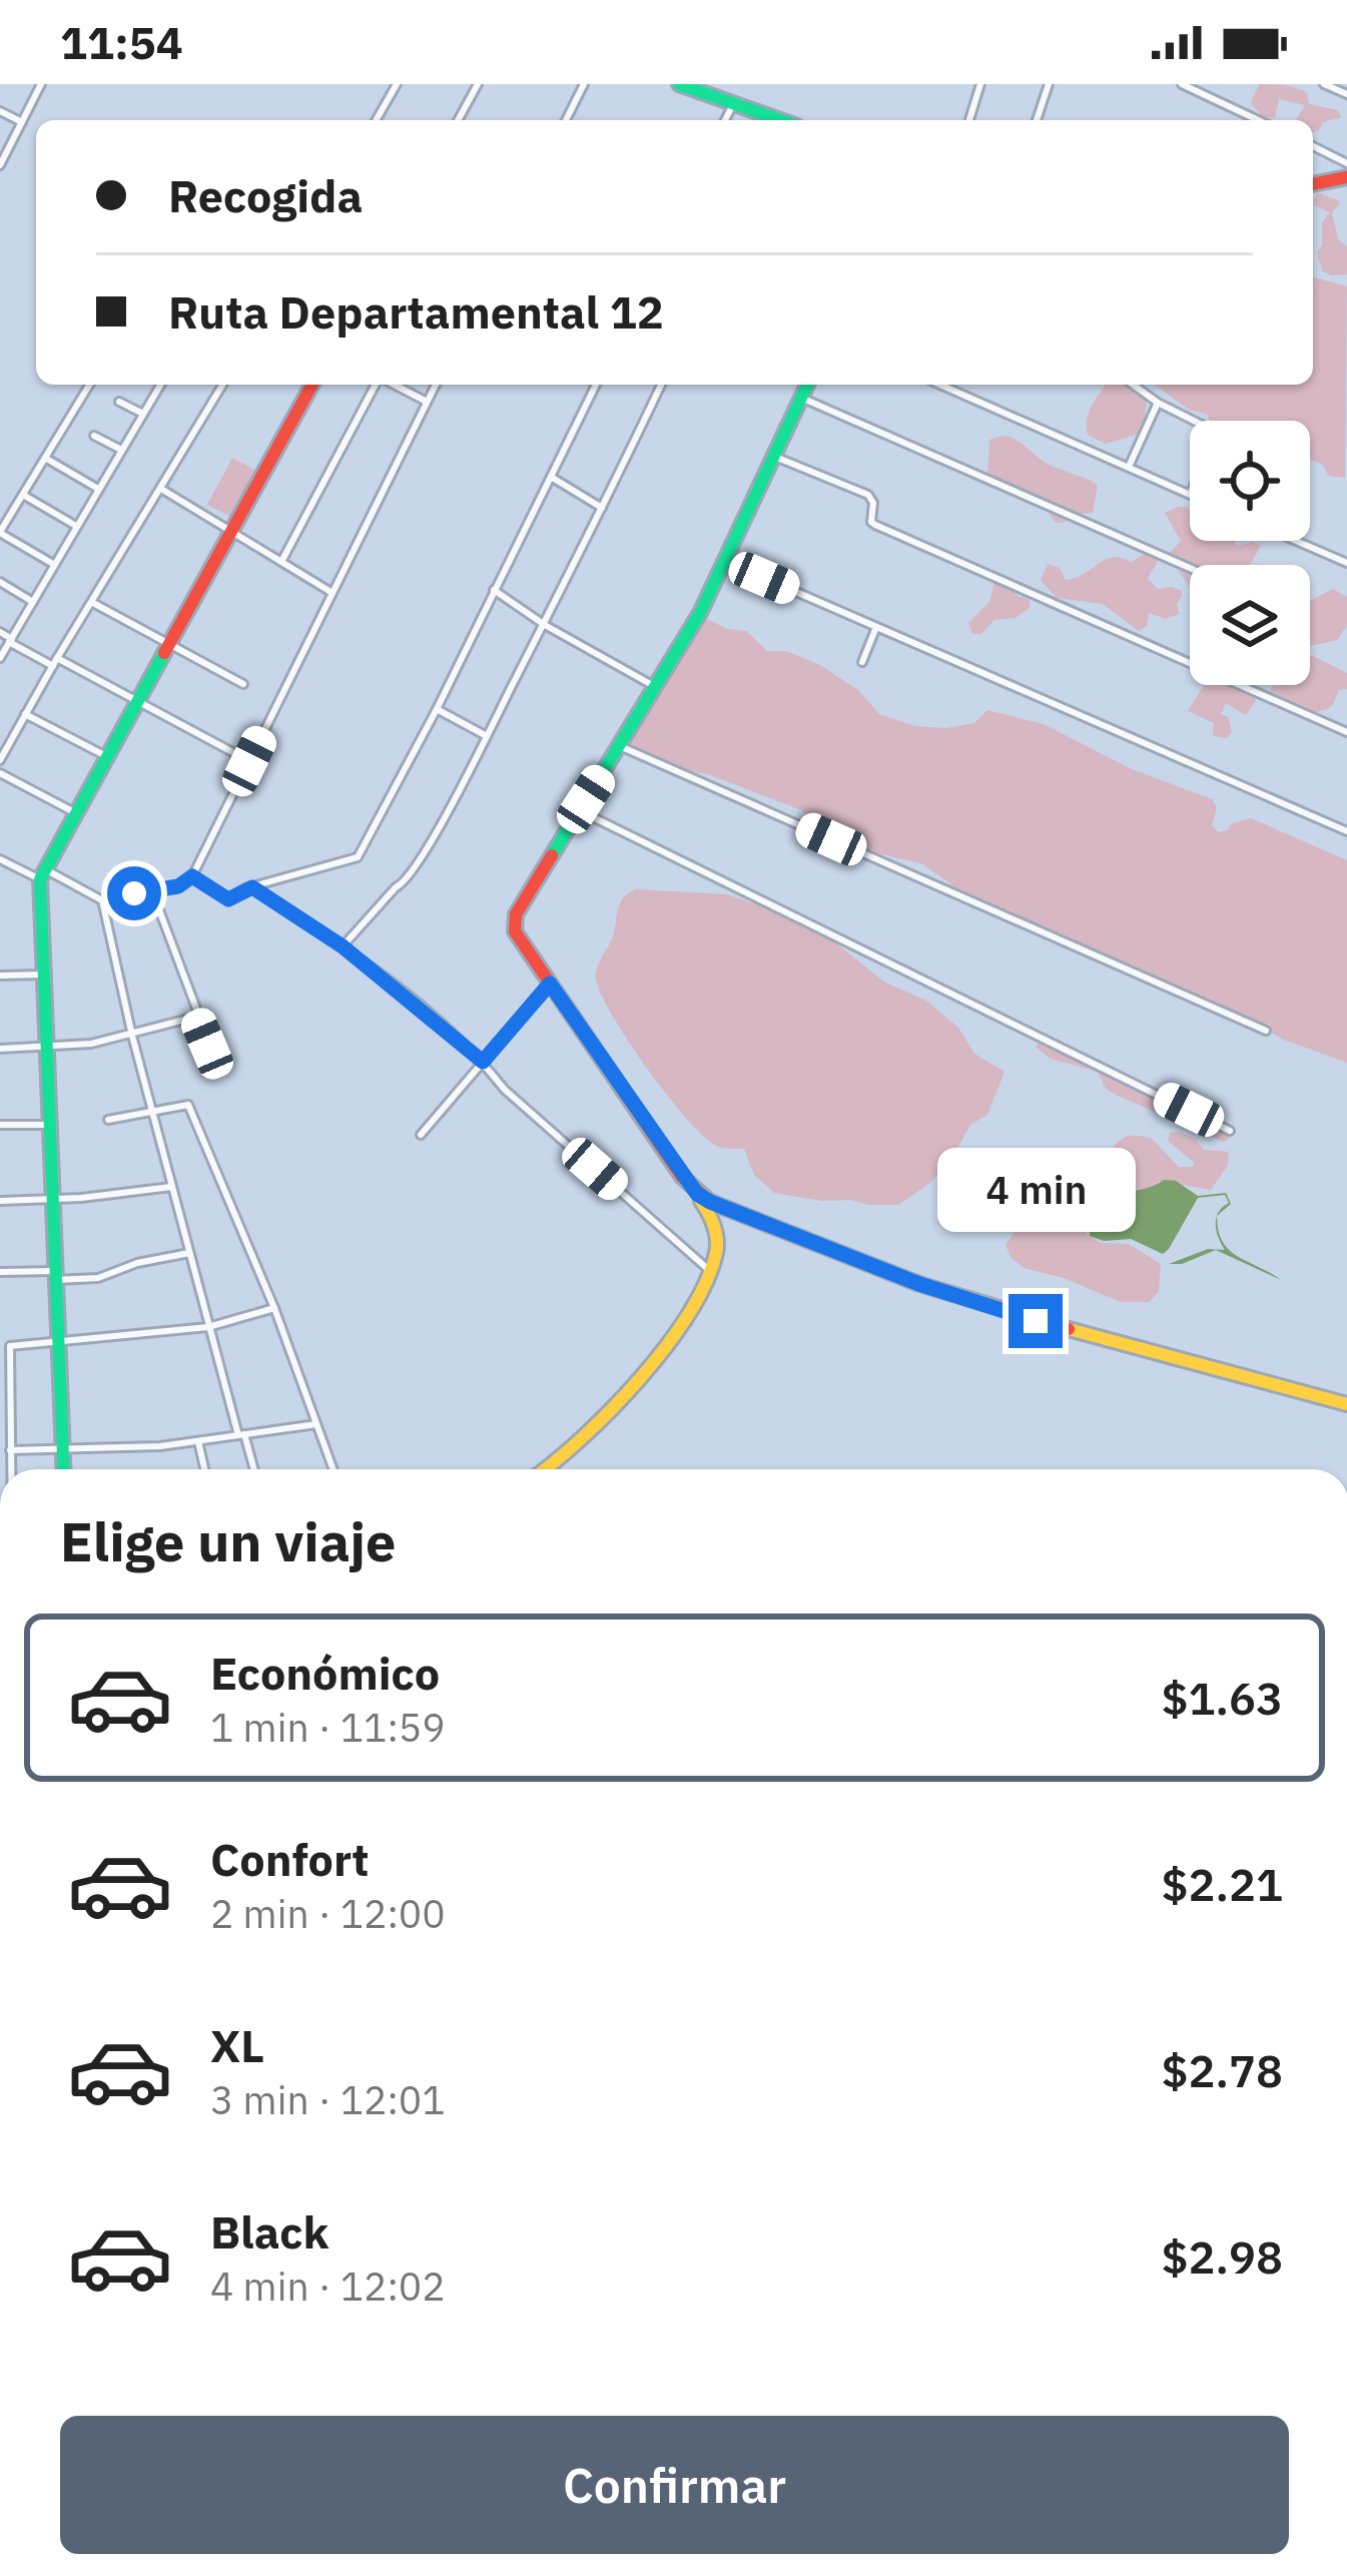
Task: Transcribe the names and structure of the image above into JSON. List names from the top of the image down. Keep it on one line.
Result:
{"page":{"status":"11:54","banner":["Recogida","Ruta Departamental 12"],"bubble":"4 min","heading":"Elige un viaje","list":[{"name":"Económico","note":"1 min · 11:59","value":"$1.63"},{"name":"Confort","note":"2 min · 12:00","value":"$2.21"},{"name":"XL","note":"3 min · 12:01","value":"$2.78"},{"name":"Black","note":"4 min · 12:02","value":"$2.98"}],"buttons":"Confirmar"}}
